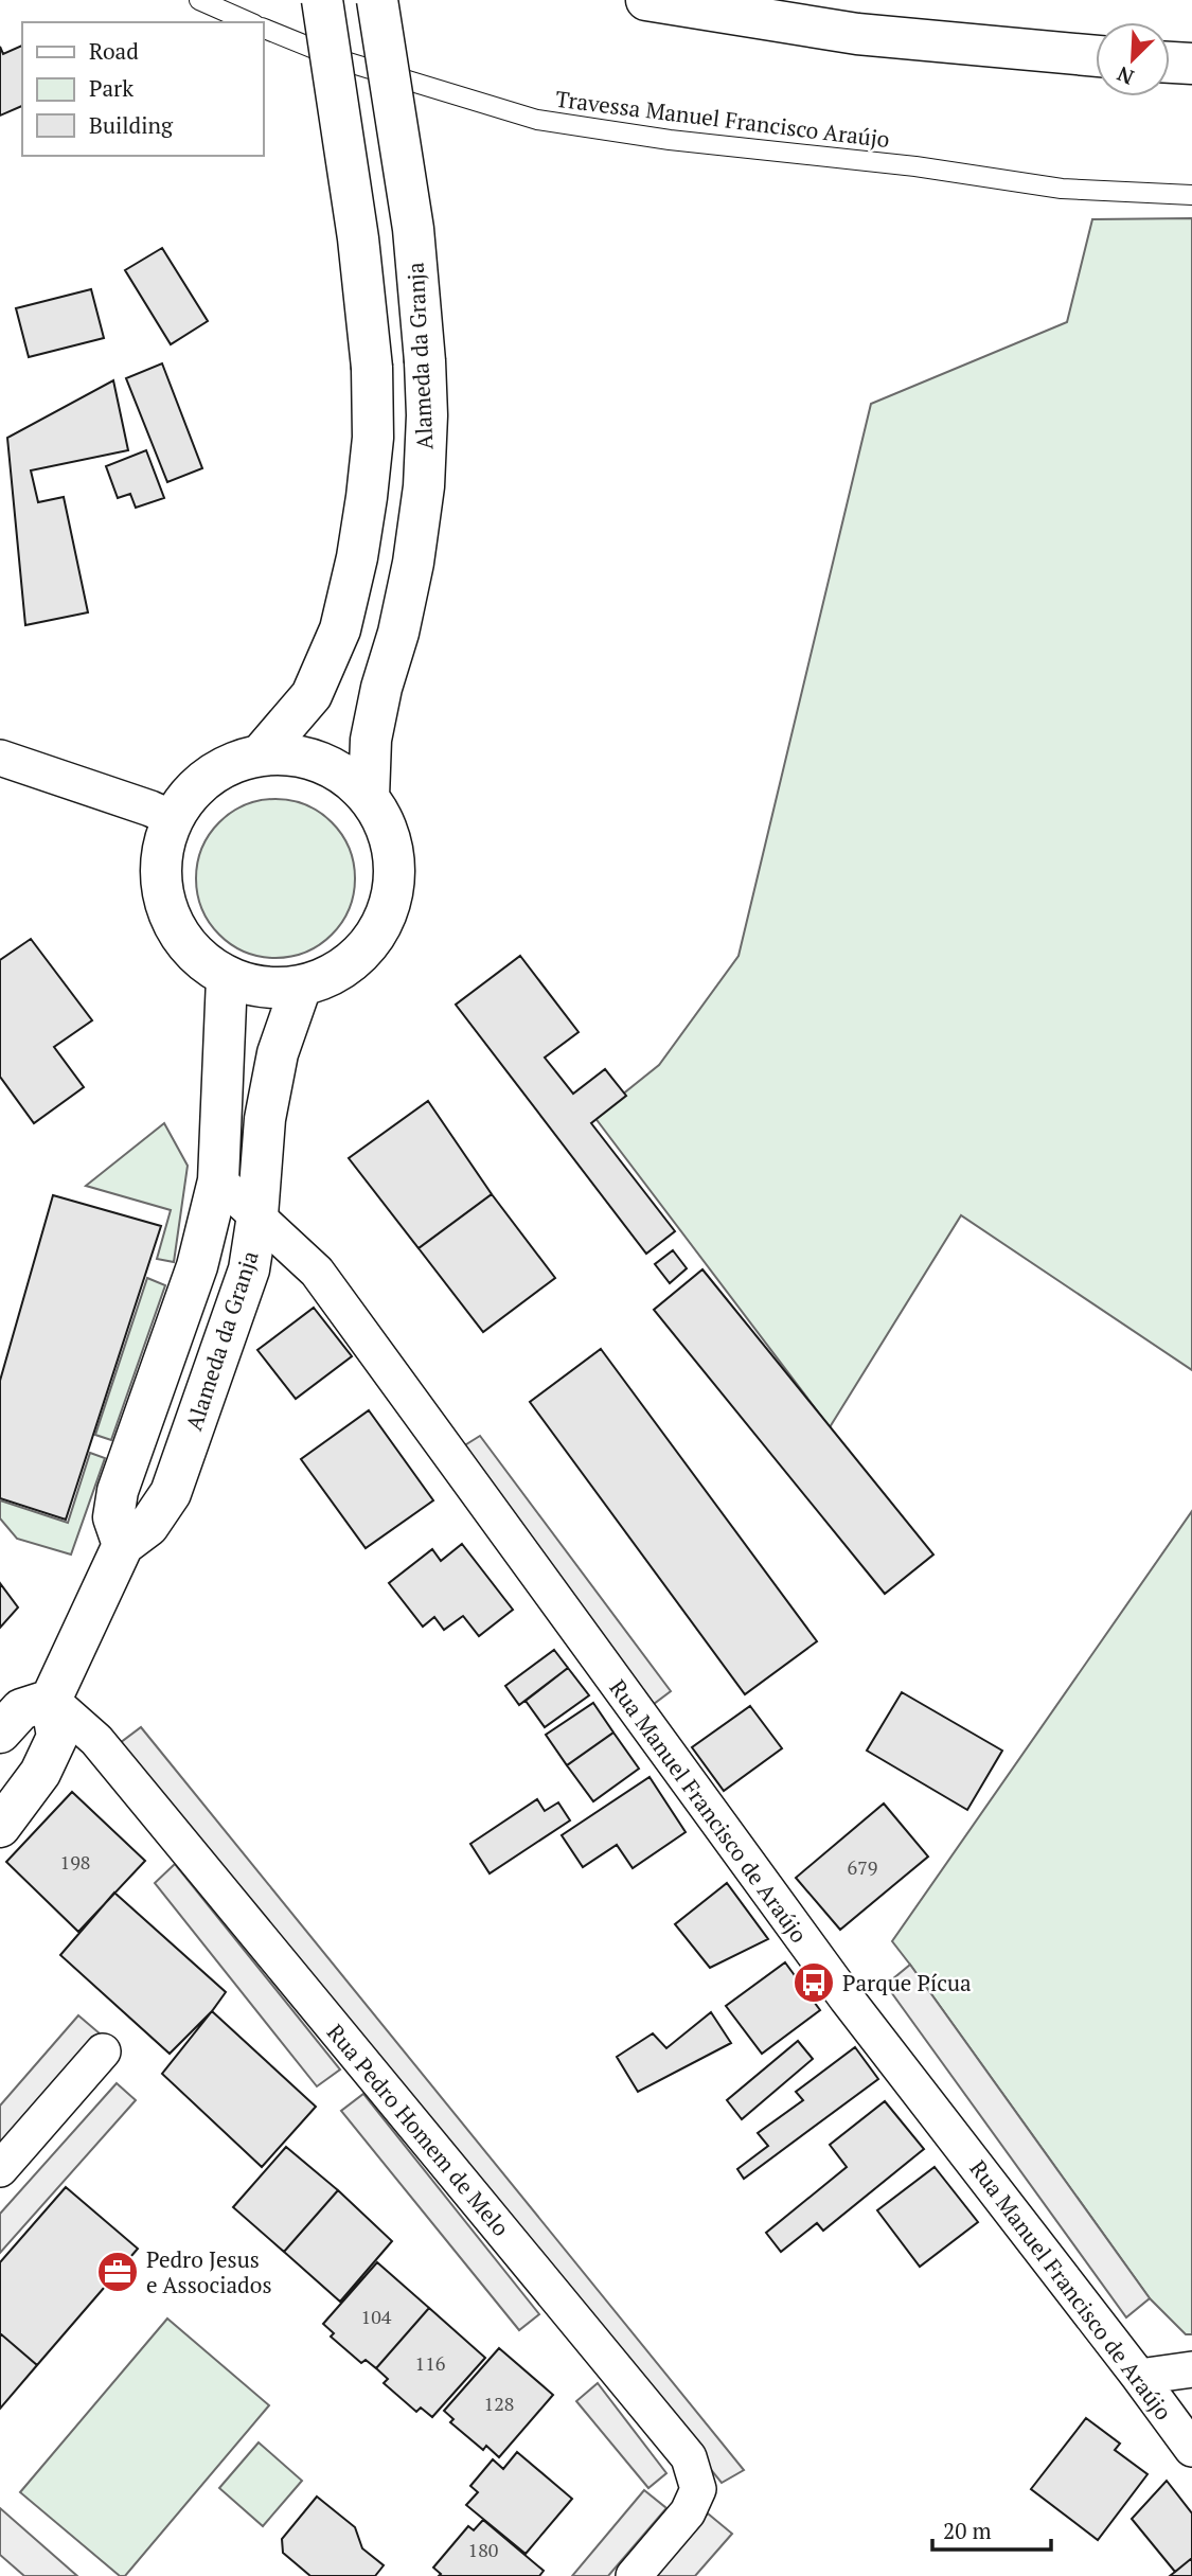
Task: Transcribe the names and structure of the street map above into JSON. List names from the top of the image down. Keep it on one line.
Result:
{"streets":{"main road":["Alameda da Granja"],"street":["Rua Manuel Francisco de Araújo","Rua Pedro Homem de Melo"],"lane":["Travessa Manuel Francisco Araújo"]},"crossings":[["Alameda da Granja","Rua Manuel Francisco de Araújo"],["Alameda da Granja","Rua Pedro Homem de Melo"]],"places":{"bus stop":["Parque Pícua"],"office":["Pedro Jesus e Associados"]},"house_numbers":["198","679","104","116","128","180"],"legend":["Road","Park","Building"],"scale_bar":"20 m","north":"bottom left"}
